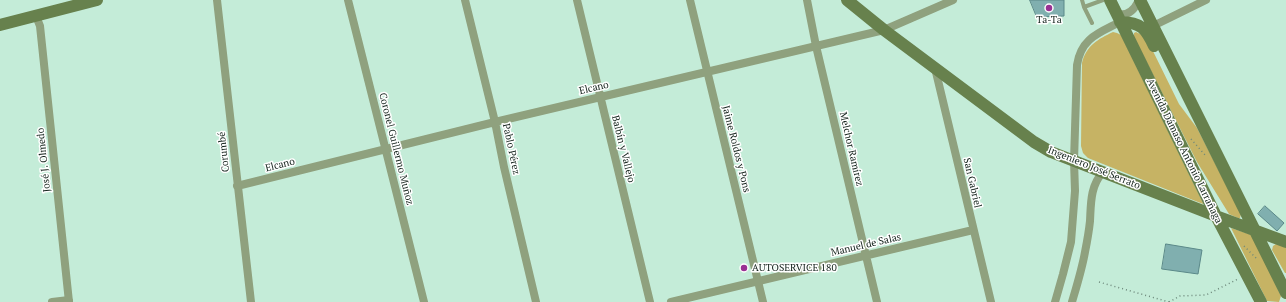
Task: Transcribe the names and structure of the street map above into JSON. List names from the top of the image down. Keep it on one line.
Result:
{"streets":{"street":["Elcano","Coronel Guillermo Muñoz","Pablo Pérez","Balbín y Vallejo","Jaime Roldos y Pons","Melchor Ramírez","Avenida Dámaso Antonio Larrañaga","Corumbé","José J. Olmedo","Ingeniero José Serrato","San Gabriel","Manuel de Salas"]},"crossings":[["Elcano","Coronel Guillermo Muñoz"],["Elcano","Pablo Pérez"],["Elcano","Balbín y Vallejo"],["Elcano","Jaime Roldos y Pons"],["Elcano","Melchor Ramírez"],["Elcano","Corumbé"],["Elcano","Ingeniero José Serrato"],["Jaime Roldos y Pons","Manuel de Salas"],["Melchor Ramírez","Manuel de Salas"],["Avenida Dámaso Antonio Larrañaga","Ingeniero José Serrato"],["Ingeniero José Serrato","San Gabriel"],["San Gabriel","Manuel de Salas"]],"places":["Ta-Ta","AUTOSERVICE 180"]}
